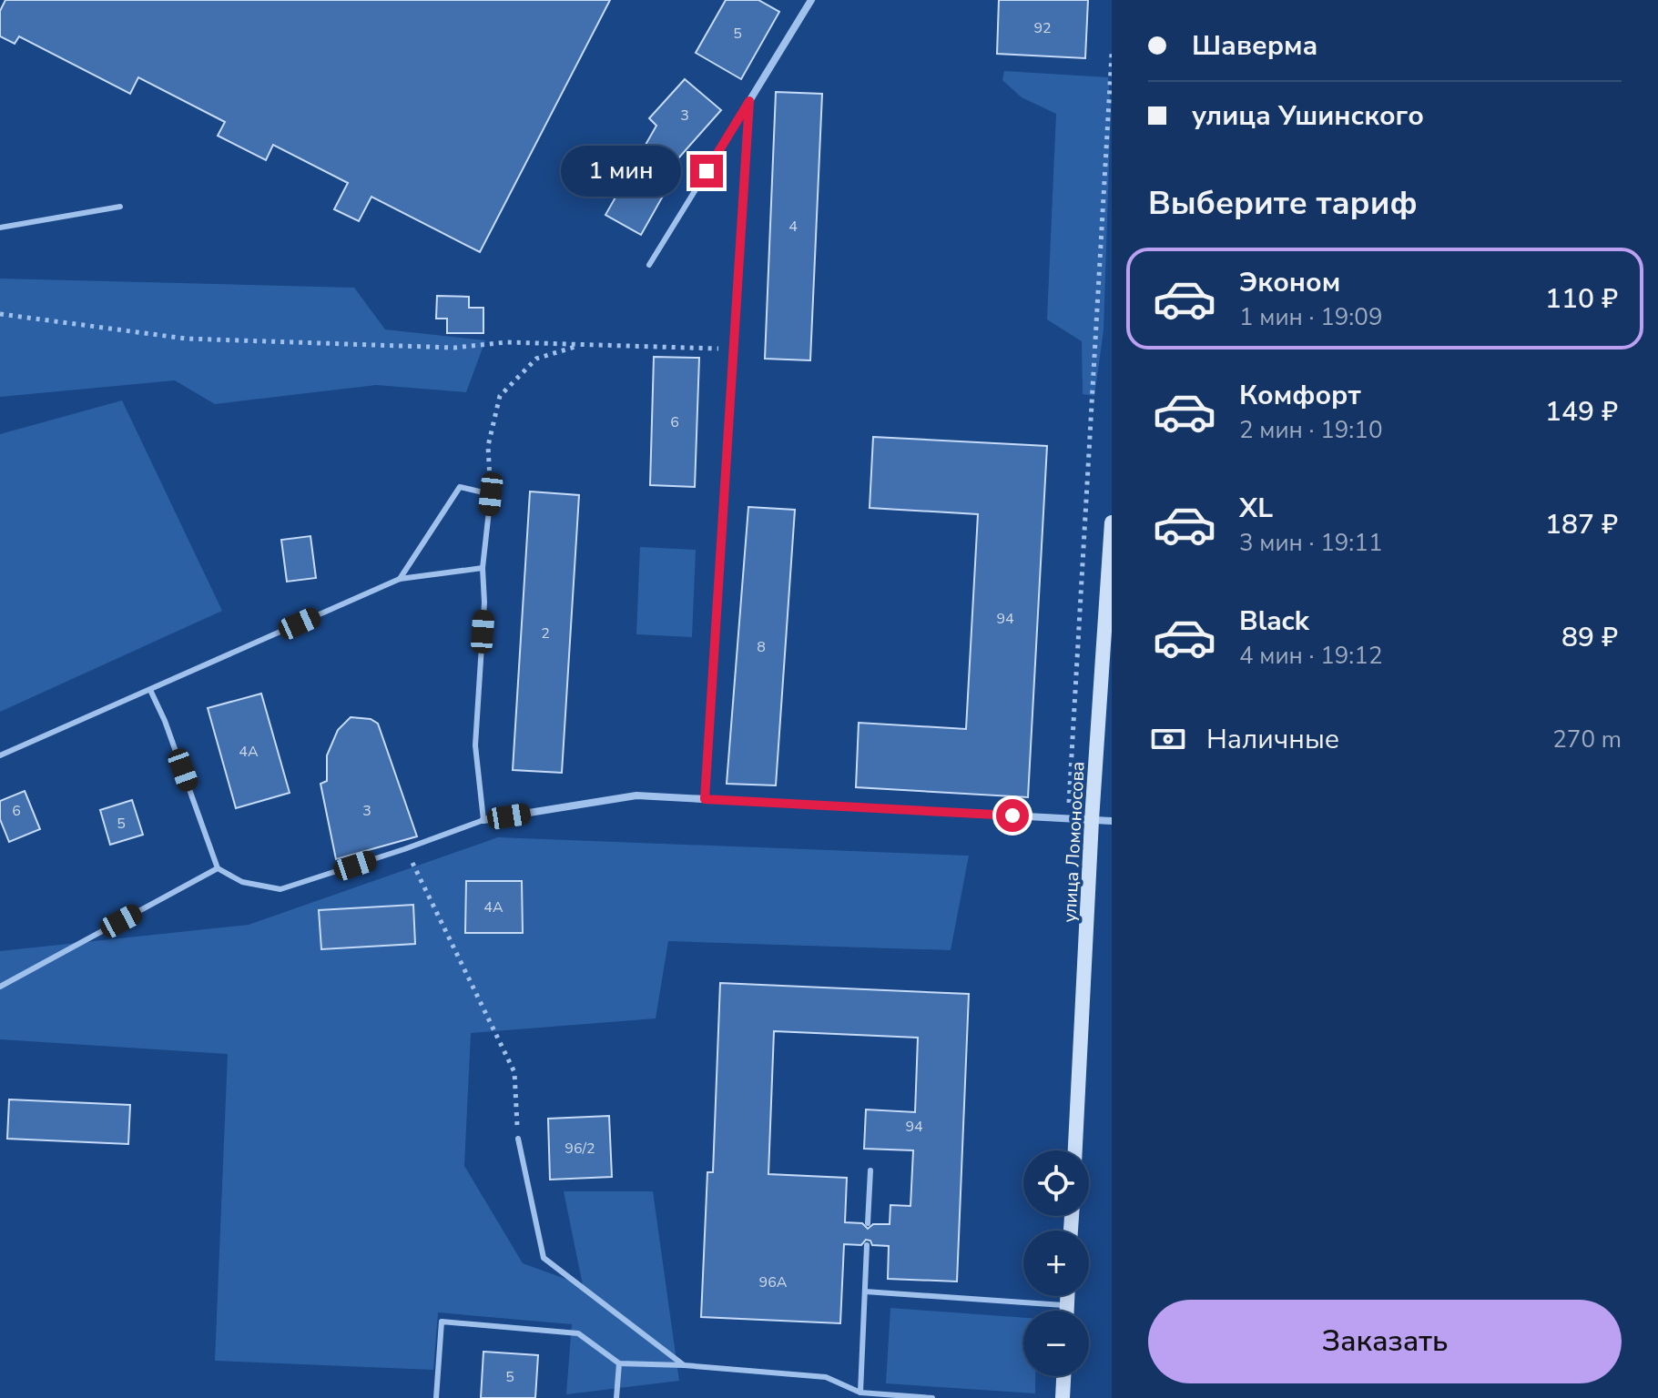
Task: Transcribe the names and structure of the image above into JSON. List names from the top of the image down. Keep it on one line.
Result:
{"streets":{"main road":["улица Ломоносова"]},"house_numbers":["92","5","3","4","6","94","2","8","4А","6","3","5","4А","94","96/2","96А","5"],"page":{"banner":["Шаверма","улица Ушинского"],"bubble":"1 мин","heading":"Выберите тариф","list":[{"name":"Эконом","note":"1 мин · 19:09","value":"110 ₽"},{"name":"Комфорт","note":"2 мин · 19:10","value":"149 ₽"},{"name":"XL","note":"3 мин · 19:11","value":"187 ₽"},{"name":"Black","note":"4 мин · 19:12","value":"89 ₽"}],"pay":["Наличные","270 m"],"map_buttons":["+","−"],"buttons":"Заказать"}}
